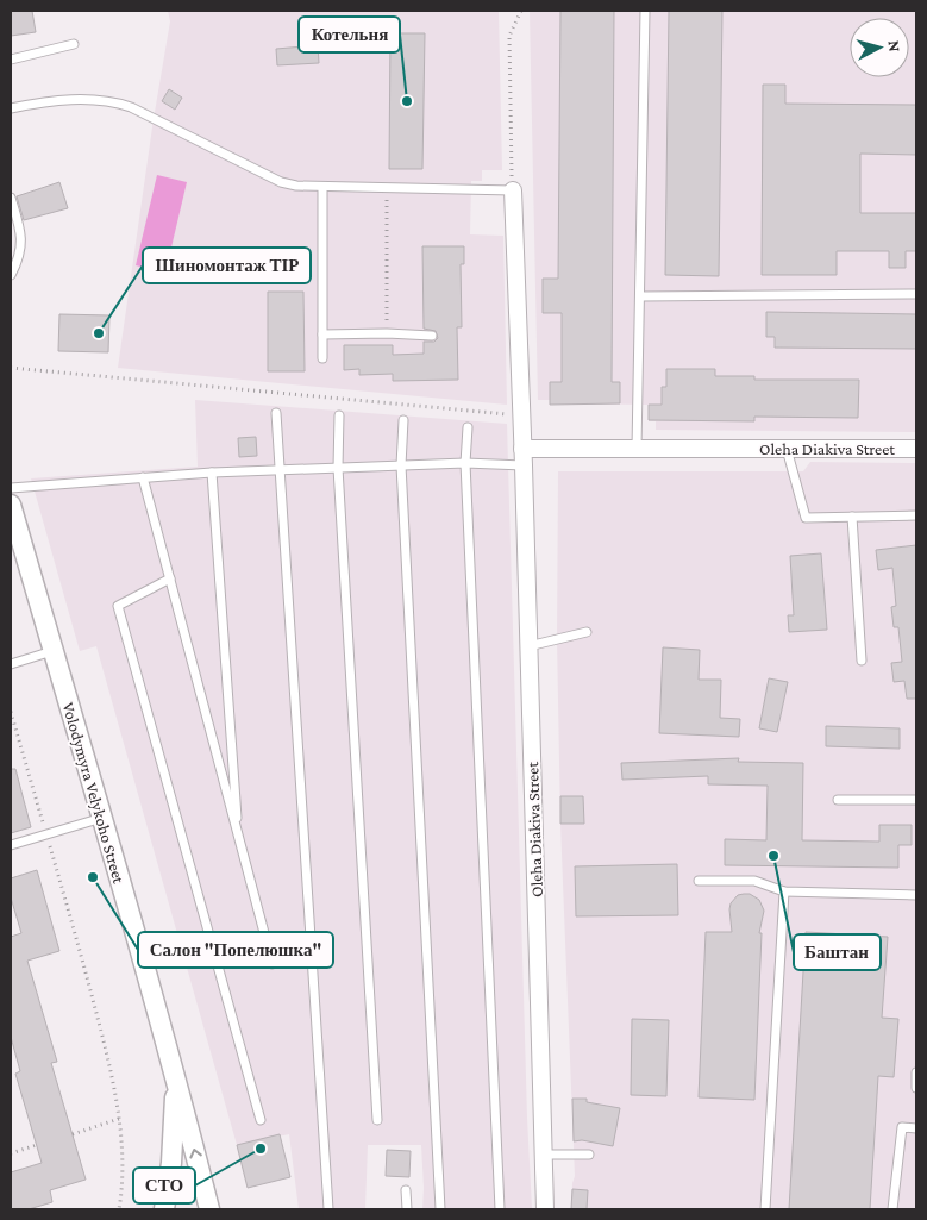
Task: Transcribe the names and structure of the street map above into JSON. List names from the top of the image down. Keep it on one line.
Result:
{"streets":{"street":["Oleha Diakiva Street","Volodymyra Velykoho Street"]},"places":["Котельня","Шиномонтаж ТІР","Баштан","Салон \"Попелюшка\"","СТО"],"north":"right"}
